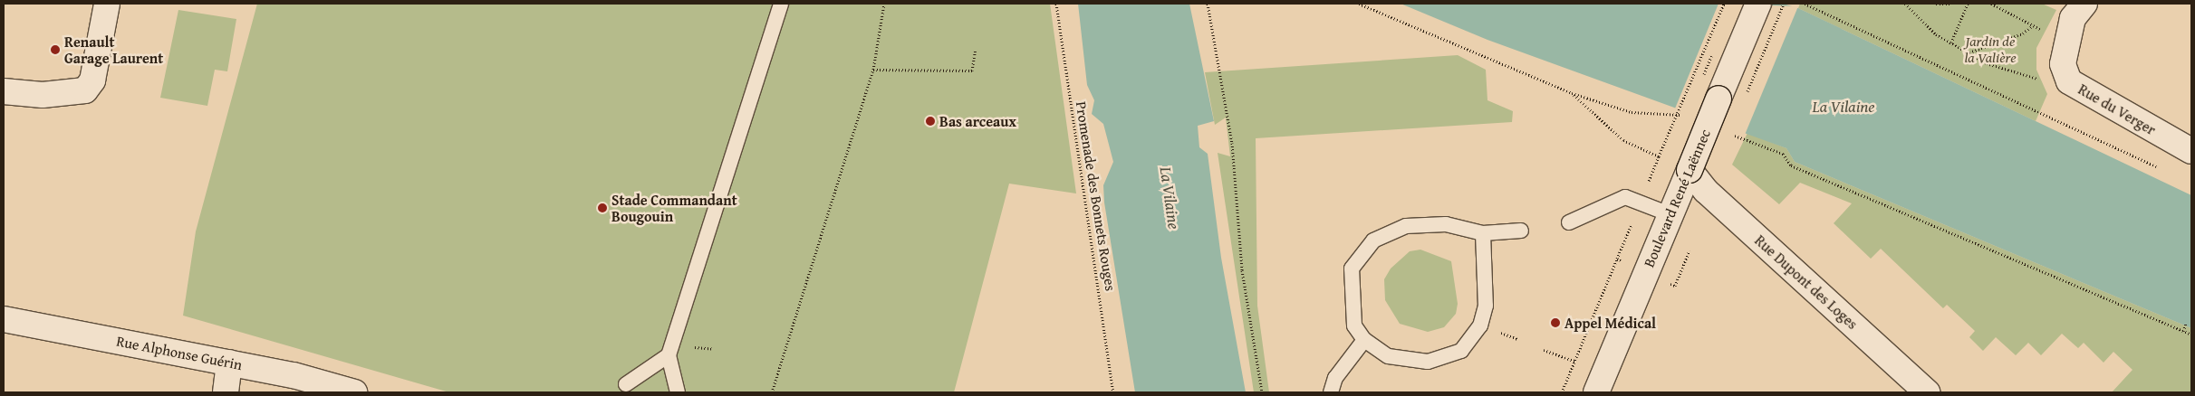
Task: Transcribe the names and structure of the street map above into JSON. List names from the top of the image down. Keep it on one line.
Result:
{"streets":{"street":["Rue du Verger","Boulevard René Laënnec","Rue Dupont des Loges","Rue Alphonse Guérin"],"path":["Promenade des Bonnets Rouges"]},"crossings":[["Boulevard René Laënnec","Rue Dupont des Loges"]],"water":["La Vilaine"],"parks":["Jardin de la Valière"],"places":["Renault Garage Laurent","Bas arceaux","Stade Commandant Bougouin","Appel Médical"]}
